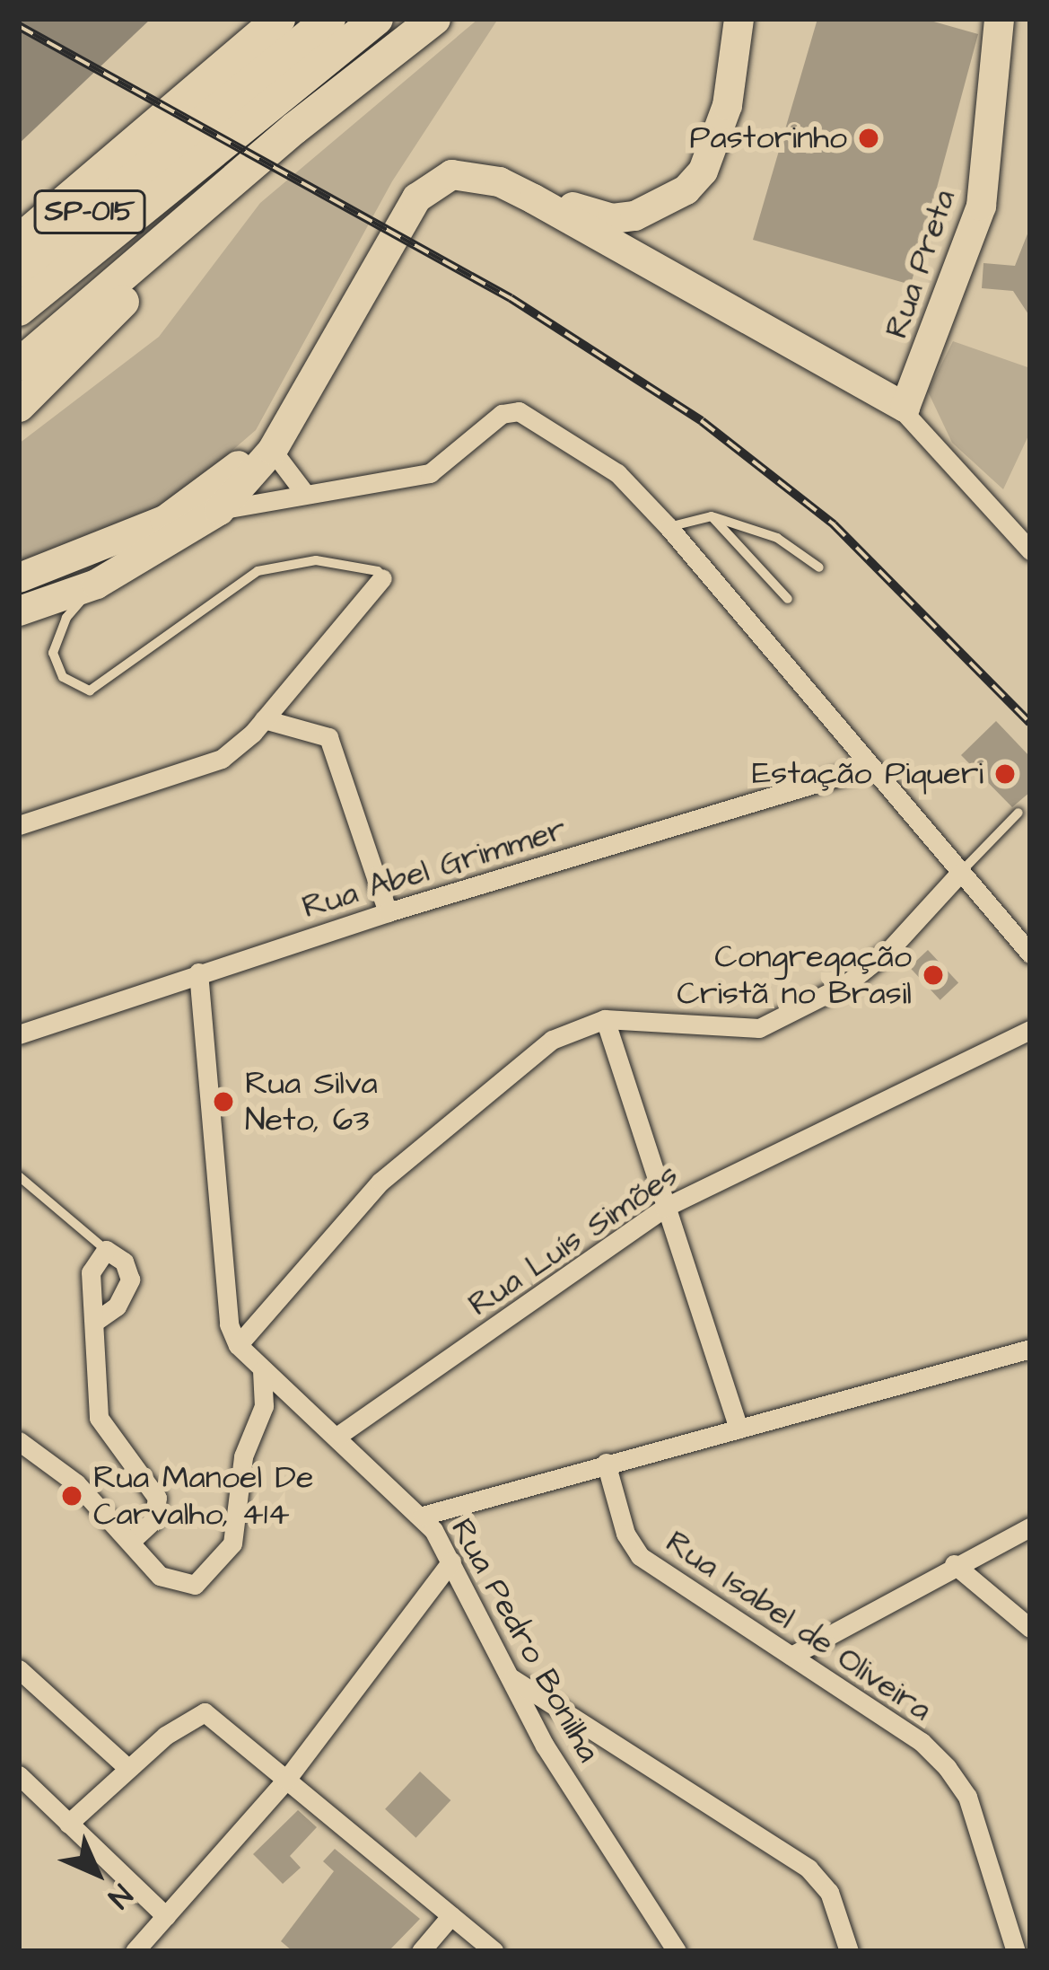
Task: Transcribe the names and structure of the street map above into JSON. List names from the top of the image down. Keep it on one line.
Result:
{"streets":{"highway":["SP-015"],"main road":["Rua Preta"],"street":["Rua Abel Grimmer","Rua Luís Simões","Rua Isabel de Oliveira","Rua Pedro Bonilha"]},"crossings":[["Rua Luís Simões","Rua Pedro Bonilha"]],"places":["Pastorinho","Estação Piqueri","Congregação Cristã no Brasil","Rua Silva Neto, 63","Rua Manoel De Carvalho, 414"],"north":"bottom right"}
